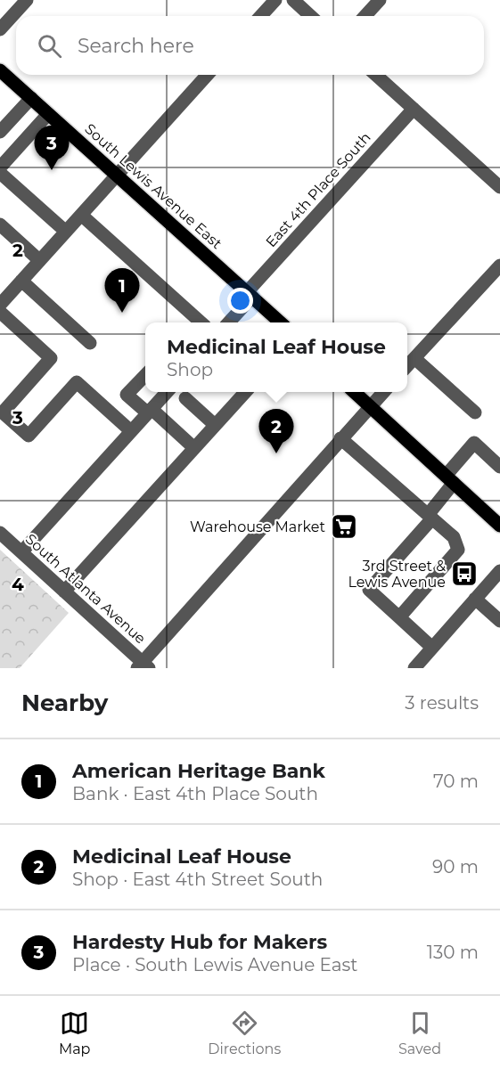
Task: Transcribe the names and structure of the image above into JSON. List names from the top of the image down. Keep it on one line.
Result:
{"streets":{"main road":["South Lewis Avenue East"],"street":["East 4th Place South","South Atlanta Avenue"]},"crossings":[["South Lewis Avenue East","East 4th Place South"]],"places":{"supermarket":["Warehouse Market"],"bus stop":["3rd Street & Lewis Avenue"]},"page":{"search":"Search here","pins":["3","1","2"],"popup":["Medicinal Leaf House","Shop"],"heading":["Nearby","3 results"],"list":[{"mark":"1","name":"American Heritage Bank","note":"Bank · East 4th Place South","value":"70 m"},{"mark":"2","name":"Medicinal Leaf House","note":"Shop · East 4th Street South","value":"90 m"},{"mark":"3","name":"Hardesty Hub for Makers","note":"Place · South Lewis Avenue East","value":"130 m"}],"nav":["Map","Directions","Saved"]},"grid":{"rows":["2","3","4"]}}
